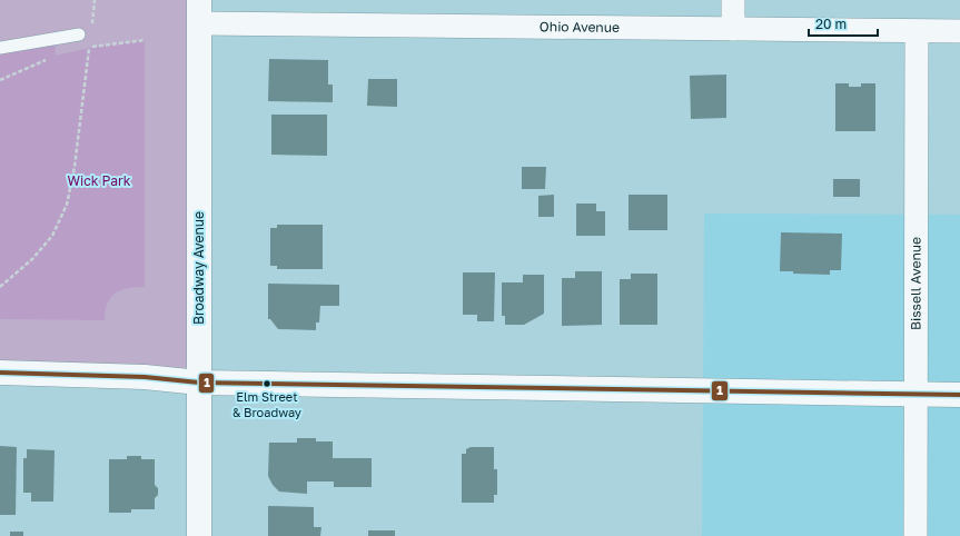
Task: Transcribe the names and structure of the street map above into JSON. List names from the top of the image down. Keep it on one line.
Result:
{"streets":{"street":["Ohio Avenue","Broadway Avenue","Bissell Avenue"]},"crossings":[["Ohio Avenue","Broadway Avenue"],["Ohio Avenue","Bissell Avenue"]],"parks":["Wick Park"],"places":["Elm Street & Broadway"],"lines":["transit line 1"],"scale_bar":"20 m"}
